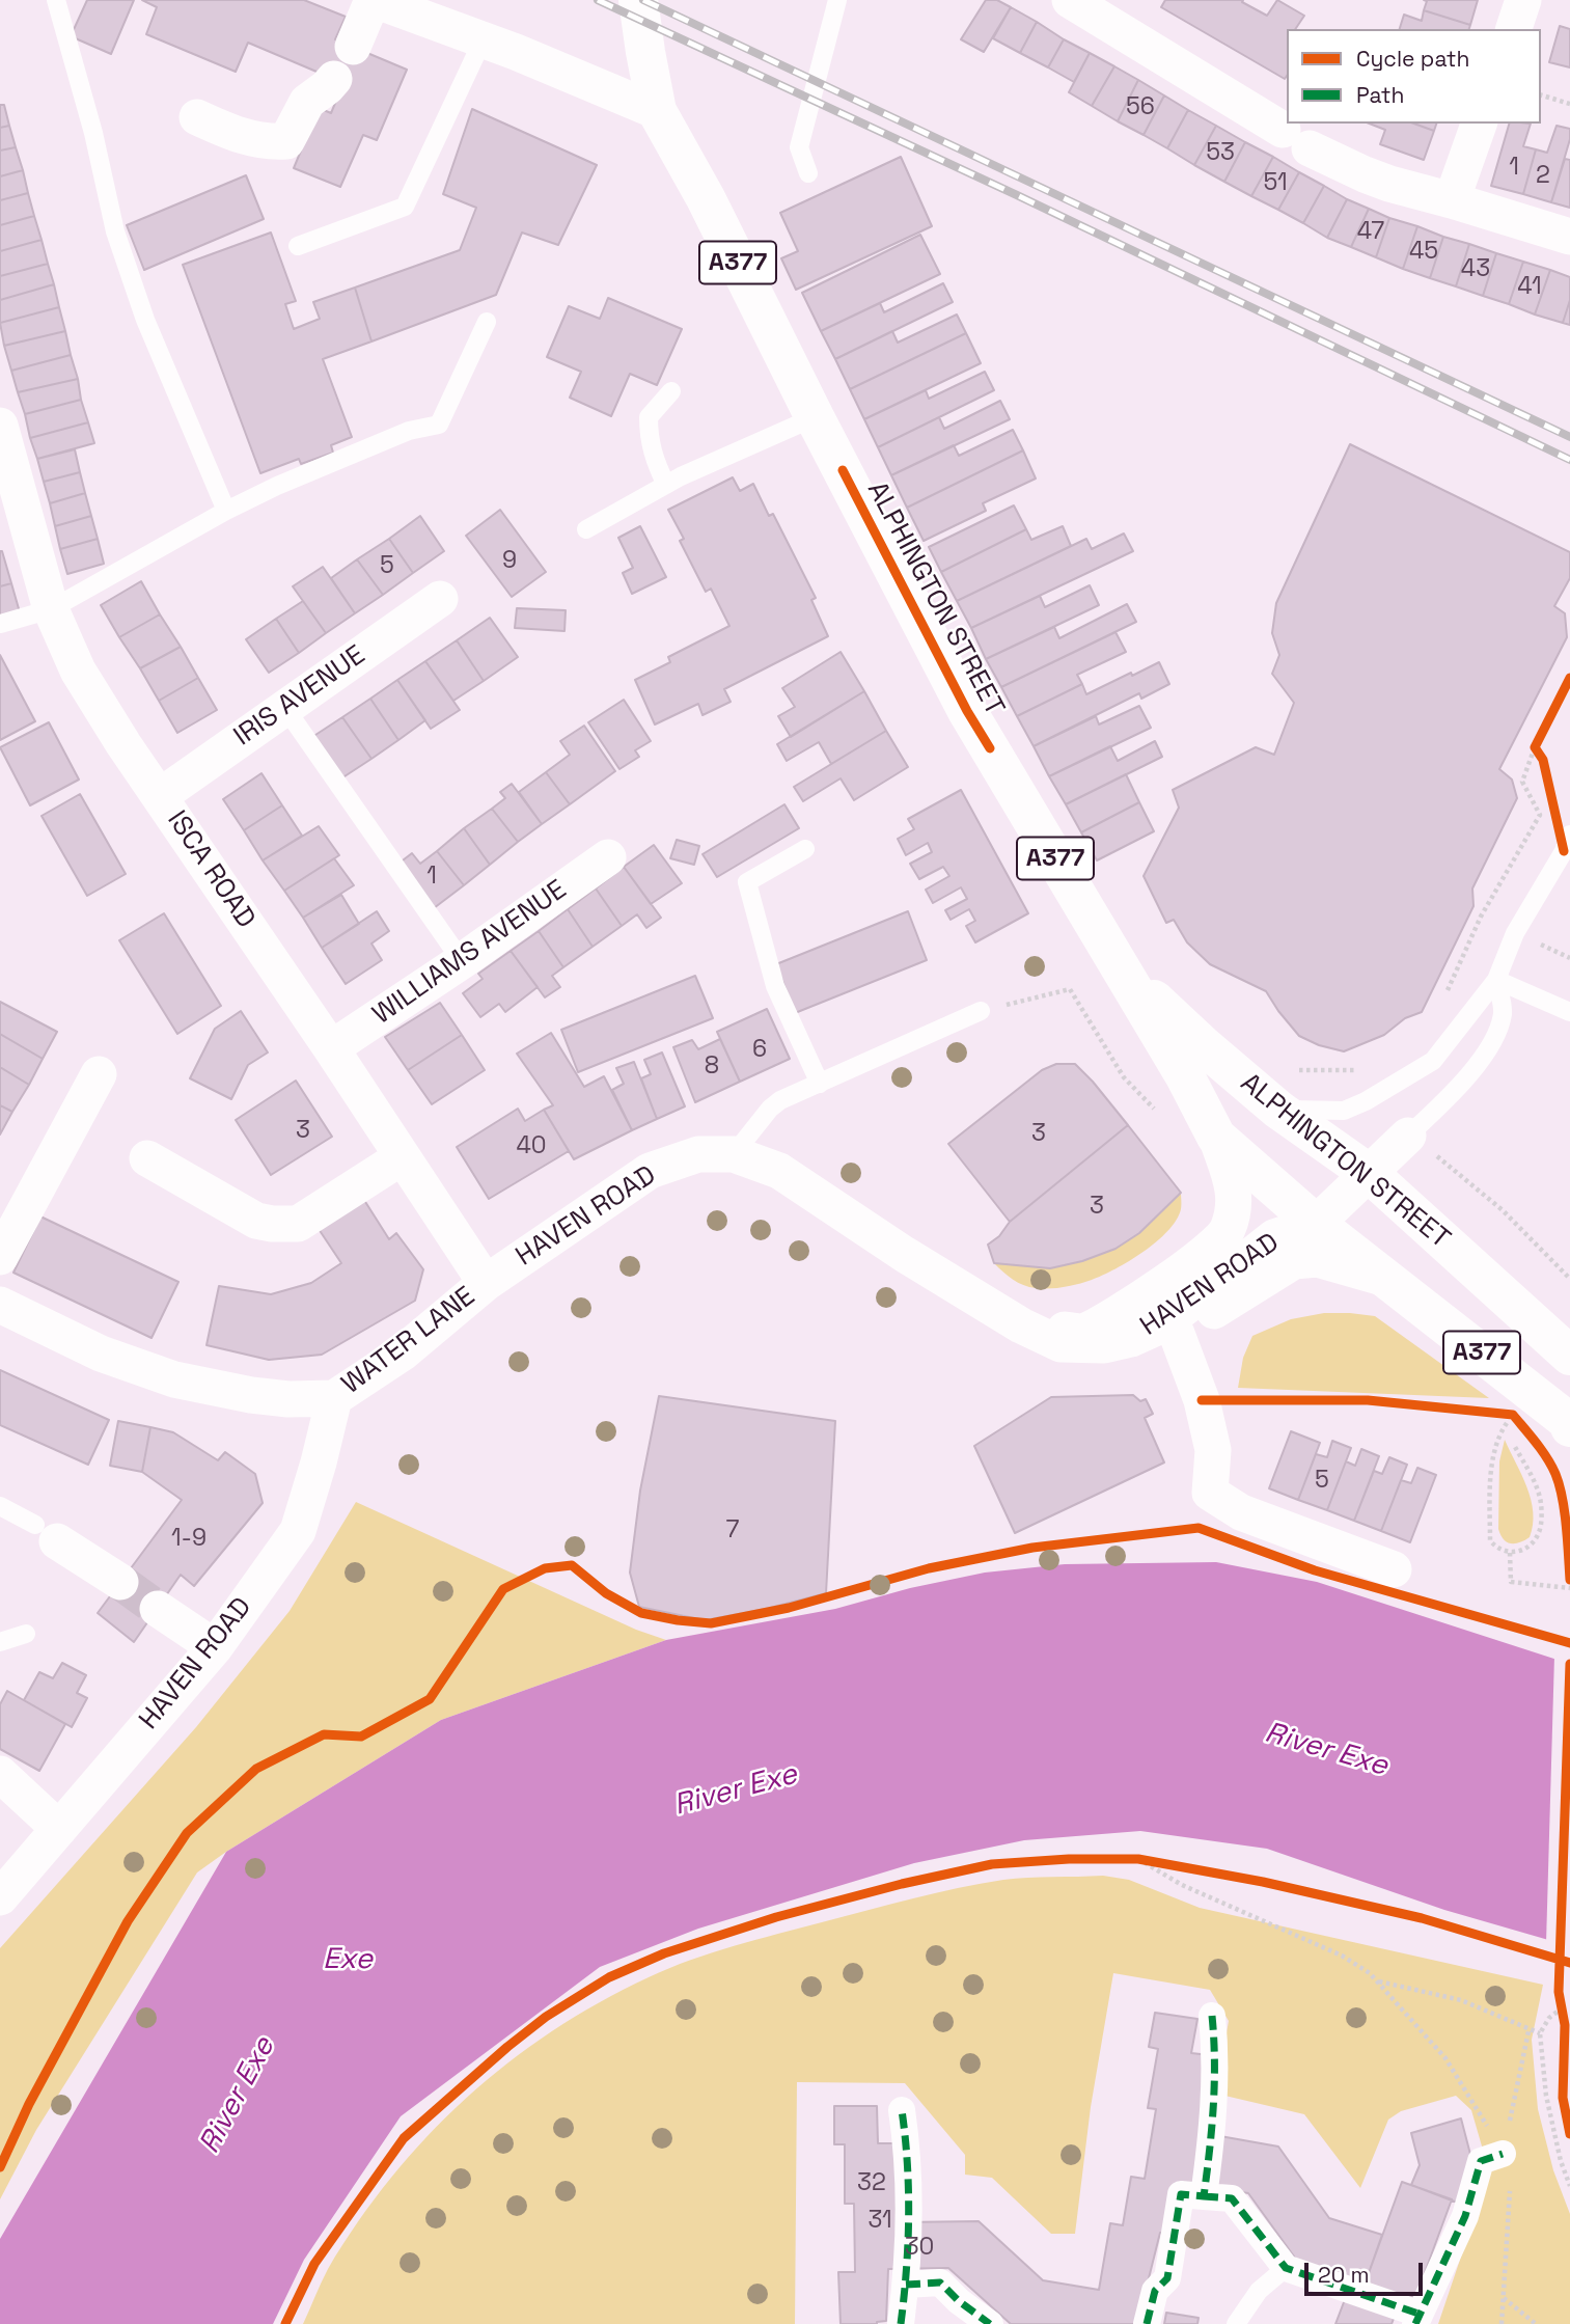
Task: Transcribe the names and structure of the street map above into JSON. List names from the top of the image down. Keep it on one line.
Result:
{"streets":{"highway":["A377","ALPHINGTON STREET"],"street":["IRIS AVENUE","ISCA ROAD","WILLIAMS AVENUE","HAVEN ROAD","WATER LANE"]},"crossings":[["A377","ALPHINGTON STREET"],["ALPHINGTON STREET","HAVEN ROAD"],["IRIS AVENUE","ISCA ROAD"],["ISCA ROAD","WILLIAMS AVENUE"],["ISCA ROAD","HAVEN ROAD"],["ISCA ROAD","WATER LANE"],["HAVEN ROAD","WATER LANE"]],"water":["River Exe","Exe"],"house_numbers":["56","53","1","2","51","47","45","43","41","9","5","1","6","8","3","3","40","3","5","7","1-9","32","31","30"],"legend":["Cycle path","Path"],"scale_bar":"20 m"}
